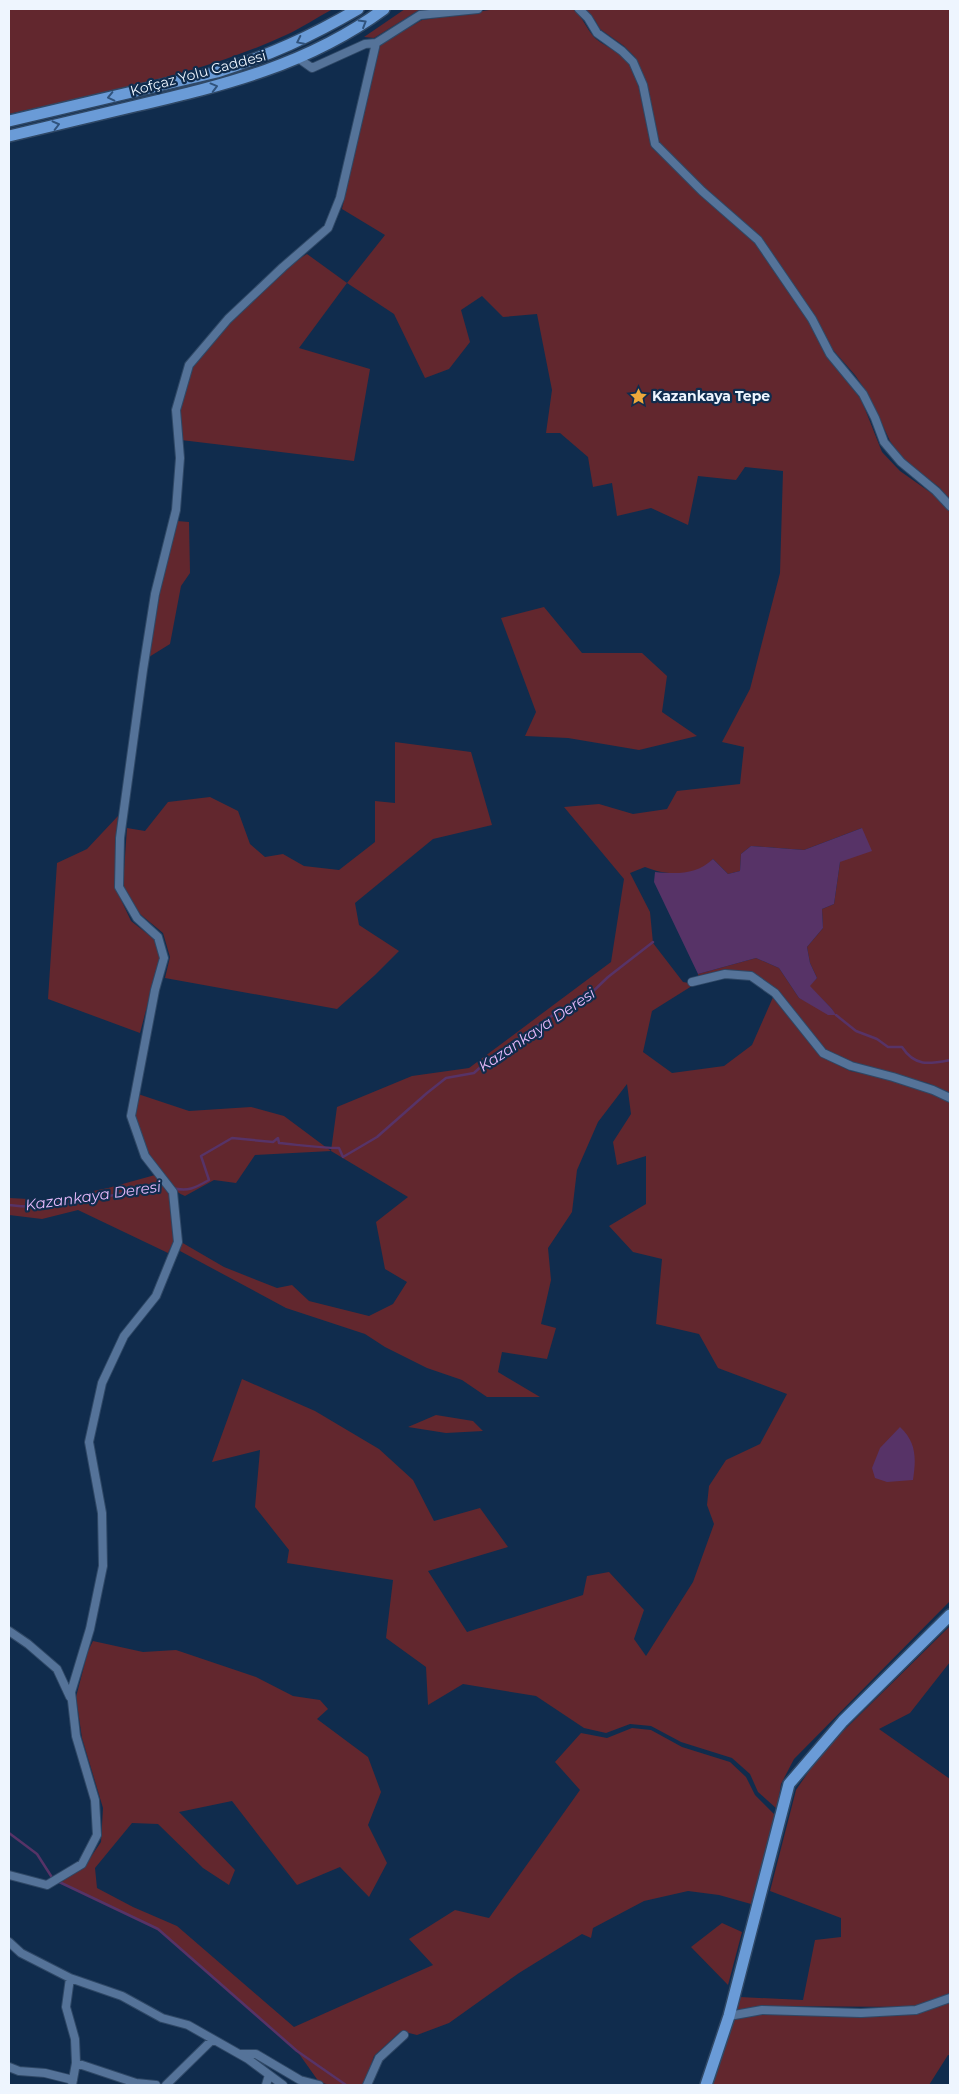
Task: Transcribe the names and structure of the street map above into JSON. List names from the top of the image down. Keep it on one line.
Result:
{"streets":{"main road":["Kofçaz Yolu Caddesi"]},"water":["Kazankaya Deresi"],"places":{"place":["Kazankaya Tepe"]}}
